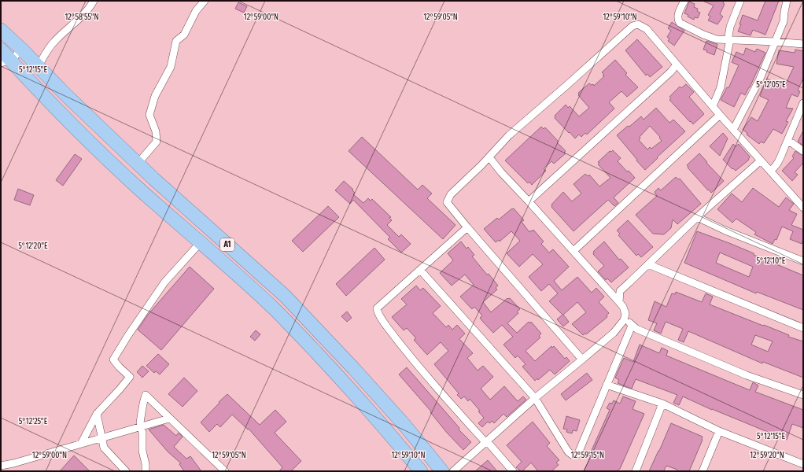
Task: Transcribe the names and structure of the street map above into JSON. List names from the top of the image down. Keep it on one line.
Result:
{"streets":{"highway":["A1"]},"coordinates":["12°58'55\"N","12°59'00\"N","12°59'05\"N","12°59'10\"N","5°12'15\"E","5°12'05\"E","5°12'20\"E","5°12'10\"E","5°12'25\"E","12°59'15\"N","12°59'20\"N"]}
